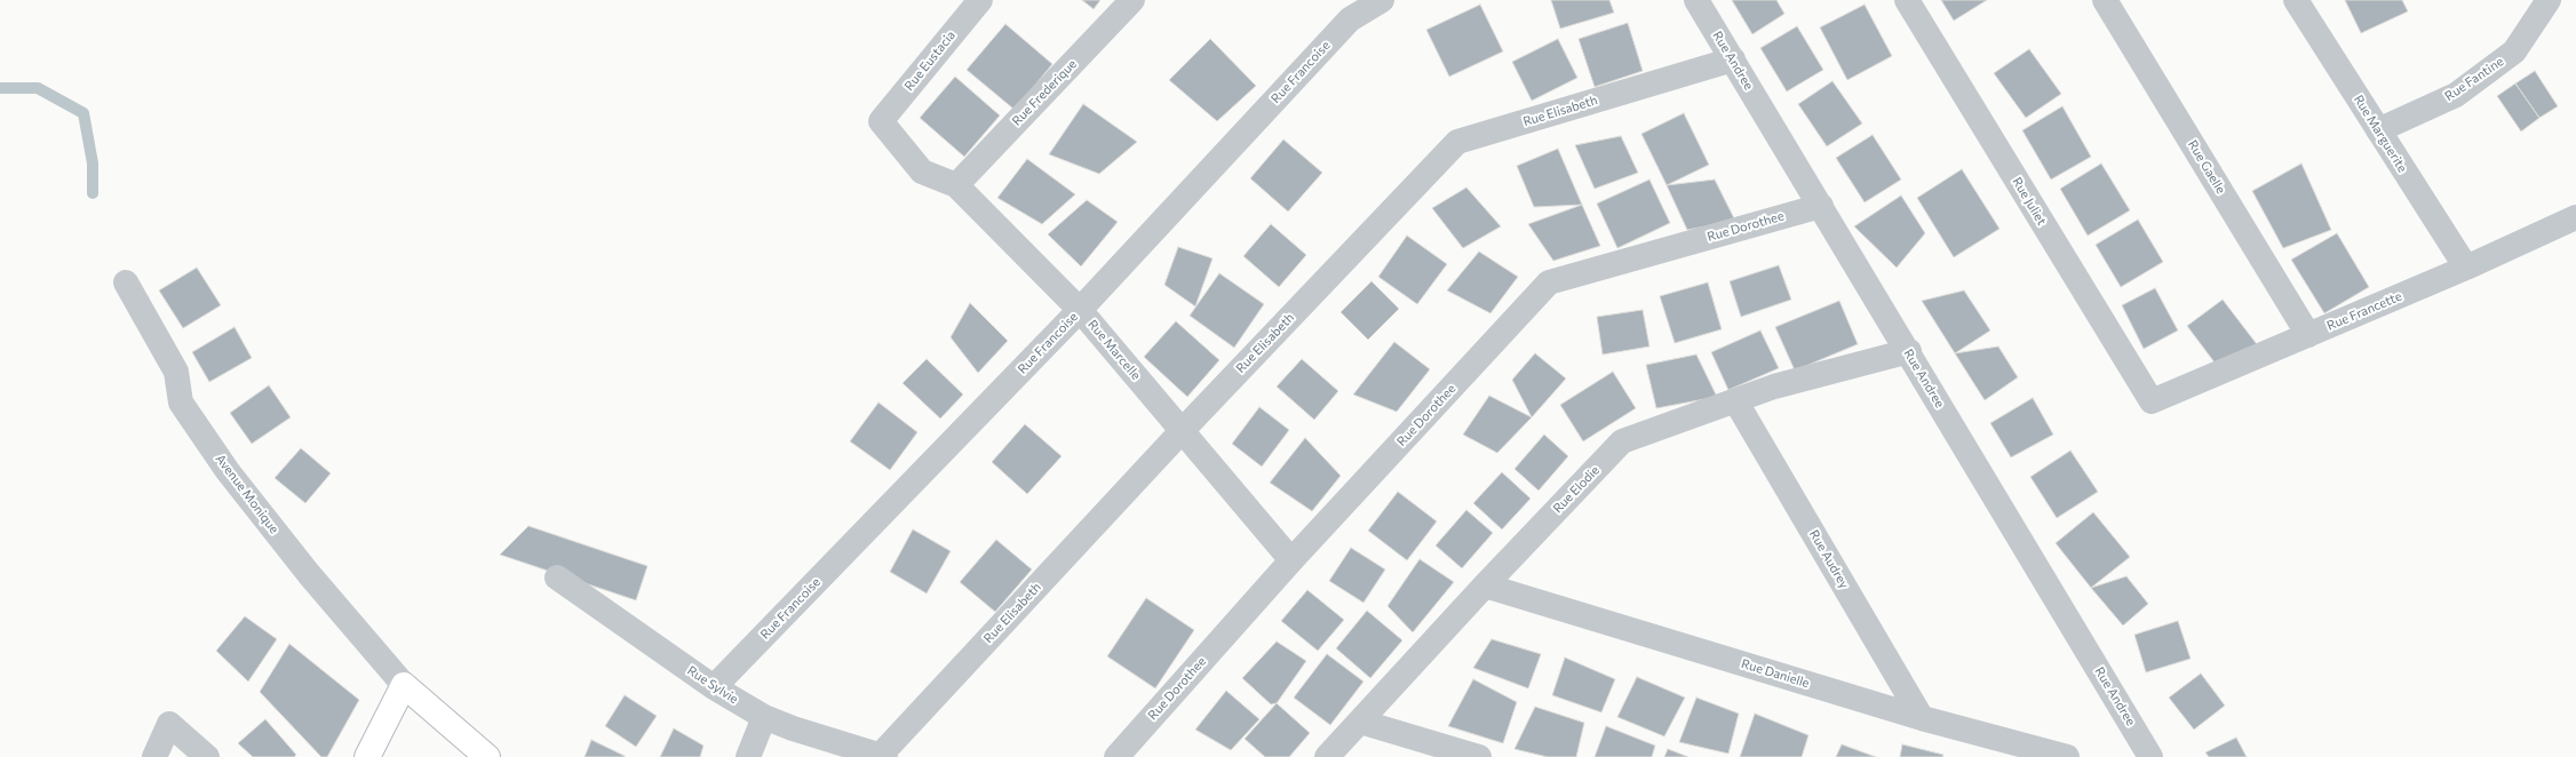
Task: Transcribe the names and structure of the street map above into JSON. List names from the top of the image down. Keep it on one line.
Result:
{"streets":{"street":["Rue Eustacia","Rue Andree","Rue Francoise","Rue Fantine","Rue Frederique","Rue Elisabeth","Rue Marguerite","Rue Gaelle","Rue Juliet","Rue Dorothee","Rue Francette","Rue Marcelle","Rue Elodie","Avenue Monique","Rue Audrey","Rue Danielle","Rue Sylvie"]},"crossings":[["Rue Eustacia","Rue Marcelle"],["Rue Andree","Rue Elisabeth"],["Rue Andree","Rue Dorothee"],["Rue Andree","Rue Elodie"],["Rue Francoise","Rue Marcelle"],["Rue Francoise","Rue Sylvie"],["Rue Fantine","Rue Marguerite"],["Rue Frederique","Rue Marcelle"],["Rue Elisabeth","Rue Marcelle"],["Rue Elisabeth","Rue Sylvie"],["Rue Marguerite","Rue Francette"],["Rue Gaelle","Rue Francette"],["Rue Juliet","Rue Francette"],["Rue Dorothee","Rue Marcelle"],["Rue Elodie","Rue Audrey"],["Rue Elodie","Rue Danielle"],["Rue Audrey","Rue Danielle"]]}
